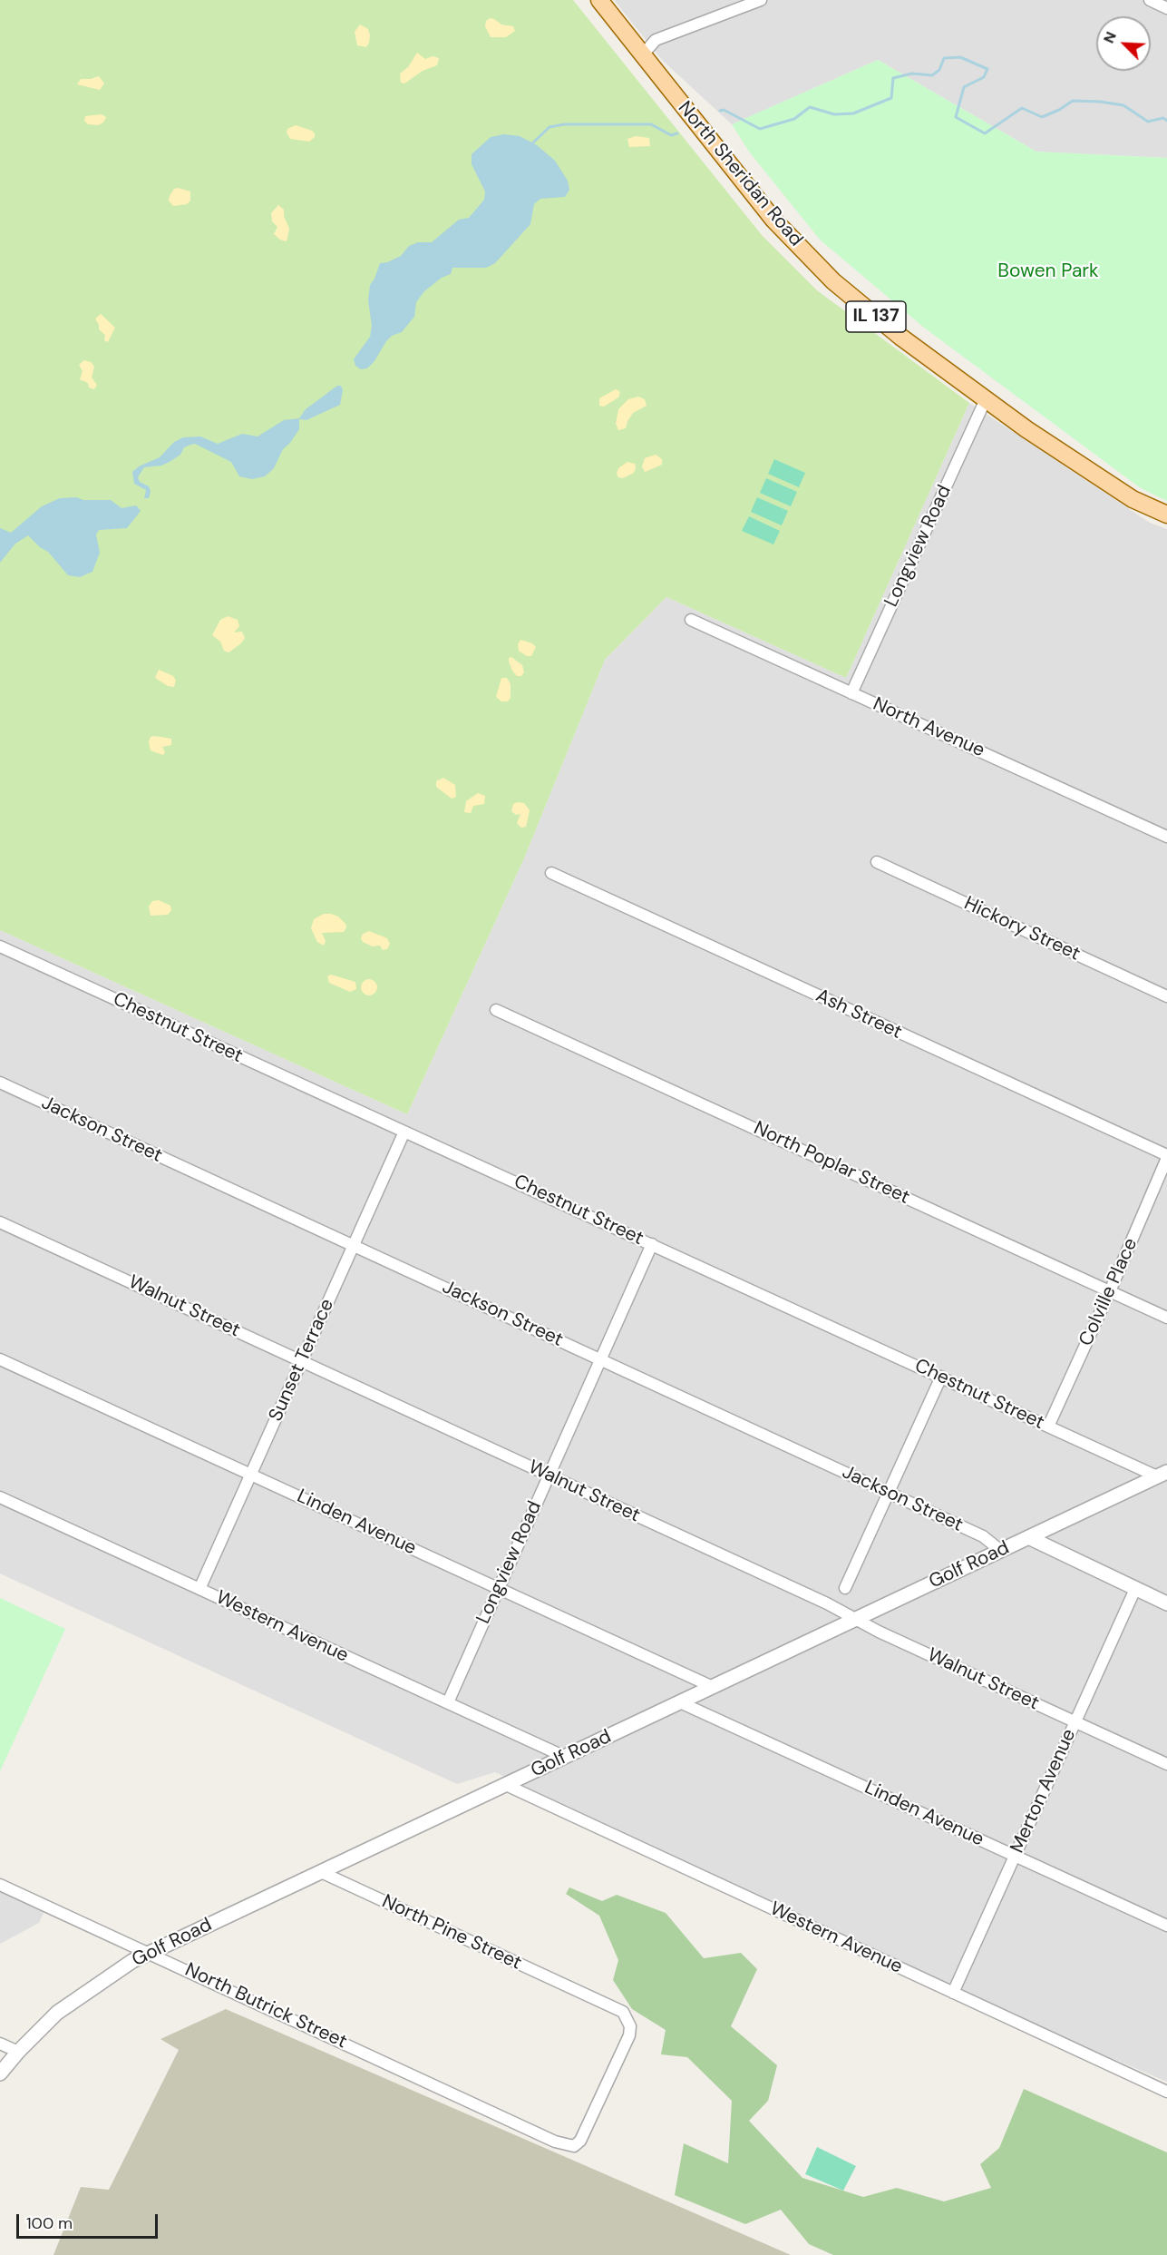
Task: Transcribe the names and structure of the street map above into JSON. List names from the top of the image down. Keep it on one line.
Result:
{"streets":{"main road":["North Sheridan Road","IL 137"],"street":["Longview Road","North Avenue","Hickory Street","Ash Street","Chestnut Street","Jackson Street","North Poplar Street","Colville Place","Walnut Street","Sunset Terrace","Linden Avenue","Golf Road","Western Avenue","Merton Avenue","North Pine Street","North Butrick Street"]},"crossings":[["North Sheridan Road","Longview Road"],["Longview Road","North Avenue"],["Longview Road","Chestnut Street"],["Longview Road","Jackson Street"],["Longview Road","Walnut Street"],["Longview Road","Linden Avenue"],["Longview Road","Western Avenue"],["Ash Street","Colville Place"],["Chestnut Street","Colville Place"],["Chestnut Street","Sunset Terrace"],["Chestnut Street","Golf Road"],["Jackson Street","Sunset Terrace"],["Jackson Street","Golf Road"],["North Poplar Street","Colville Place"],["Walnut Street","Sunset Terrace"],["Walnut Street","Golf Road"],["Walnut Street","Merton Avenue"],["Sunset Terrace","Linden Avenue"],["Sunset Terrace","Western Avenue"],["Linden Avenue","Golf Road"],["Linden Avenue","Merton Avenue"],["Golf Road","Western Avenue"],["Golf Road","North Pine Street"],["Golf Road","North Butrick Street"],["Western Avenue","Merton Avenue"],["North Pine Street","North Butrick Street"]],"parks":["Bowen Park"],"scale_bar":"100 m","north":"top left"}
